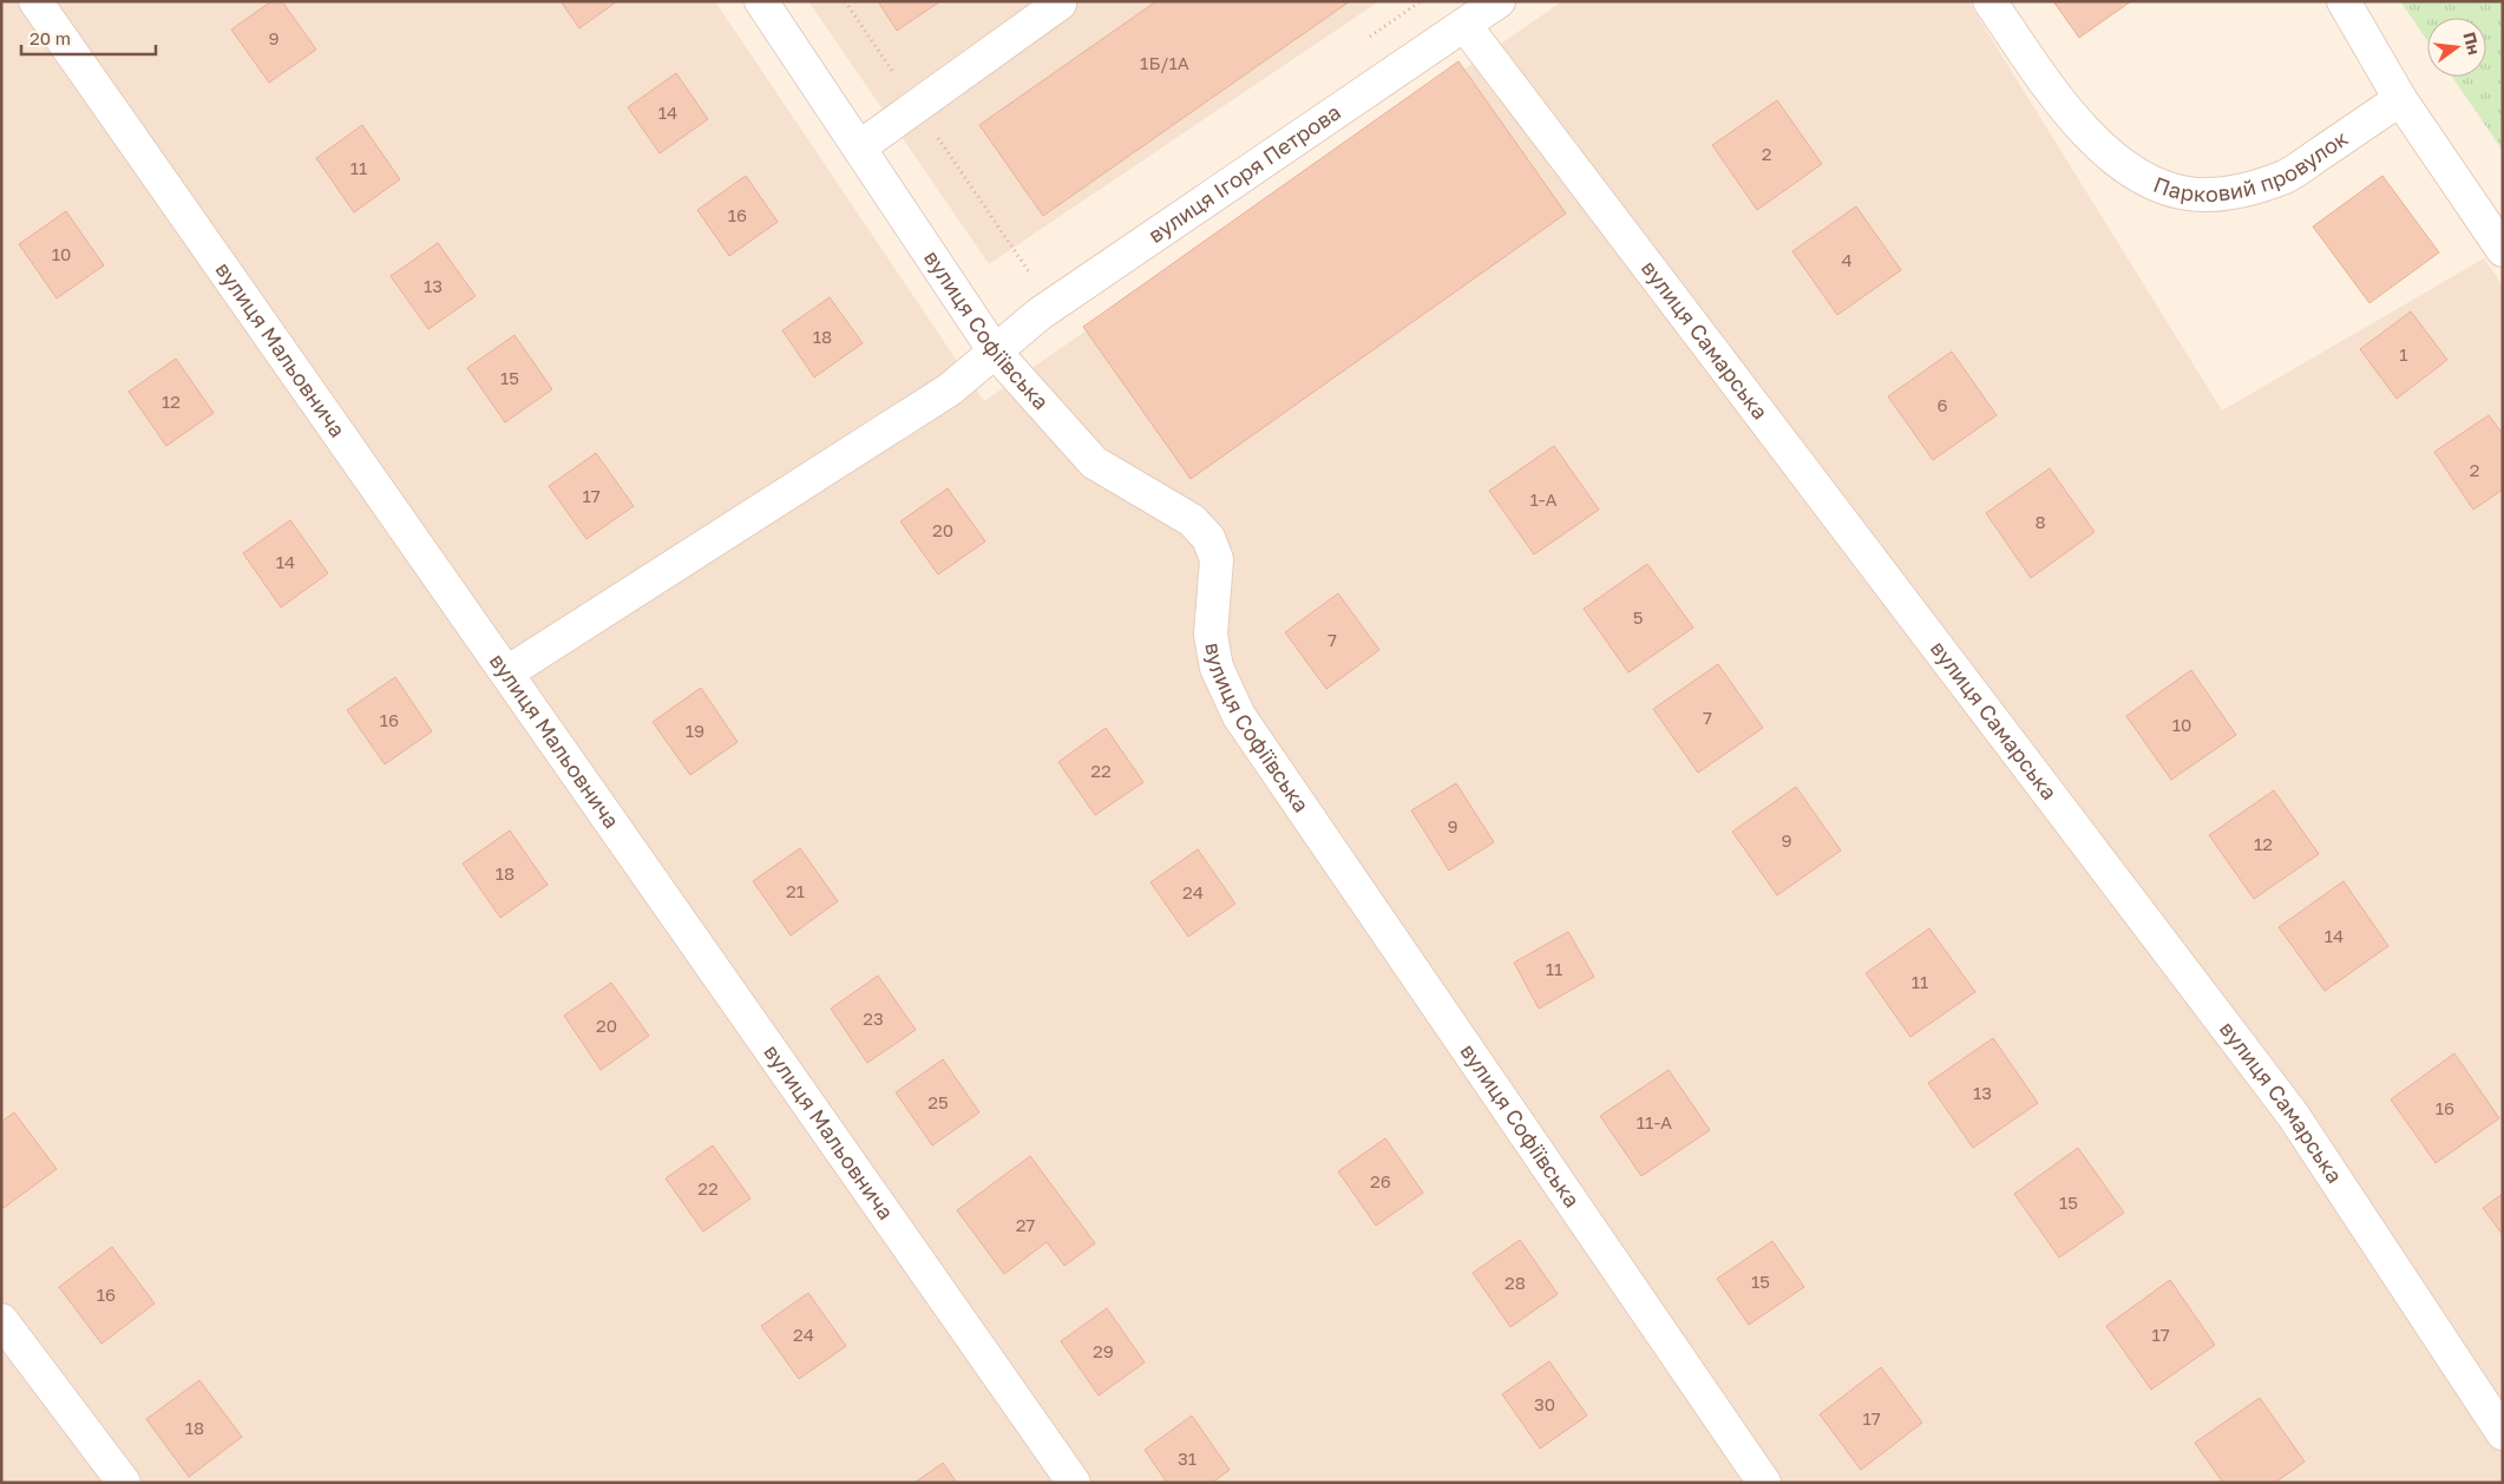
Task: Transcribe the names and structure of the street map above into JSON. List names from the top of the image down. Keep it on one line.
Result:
{"streets":{"street":["Парковий провулок","вулиця Ігоря Петрова","вулиця Софіївська","вулиця Самарська","вулиця Мальовнича"]},"crossings":[["вулиця Ігоря Петрова","вулиця Софіївська"],["вулиця Ігоря Петрова","вулиця Самарська"],["вулиця Ігоря Петрова","вулиця Мальовнича"]],"house_numbers":["9","1Б/1А","14","2","11","16","10","4","13","18","1","15","12","6","2","17","1-А","8","20","14","5","7","7","16","10","19","22","9","9","12","18","21","24","14","11","11","23","20","13","25","16","11-А","26","22","15","27","15","28","16","24","17","29","30","17","18","31"],"scale_bar":"20 m","north":"right"}
